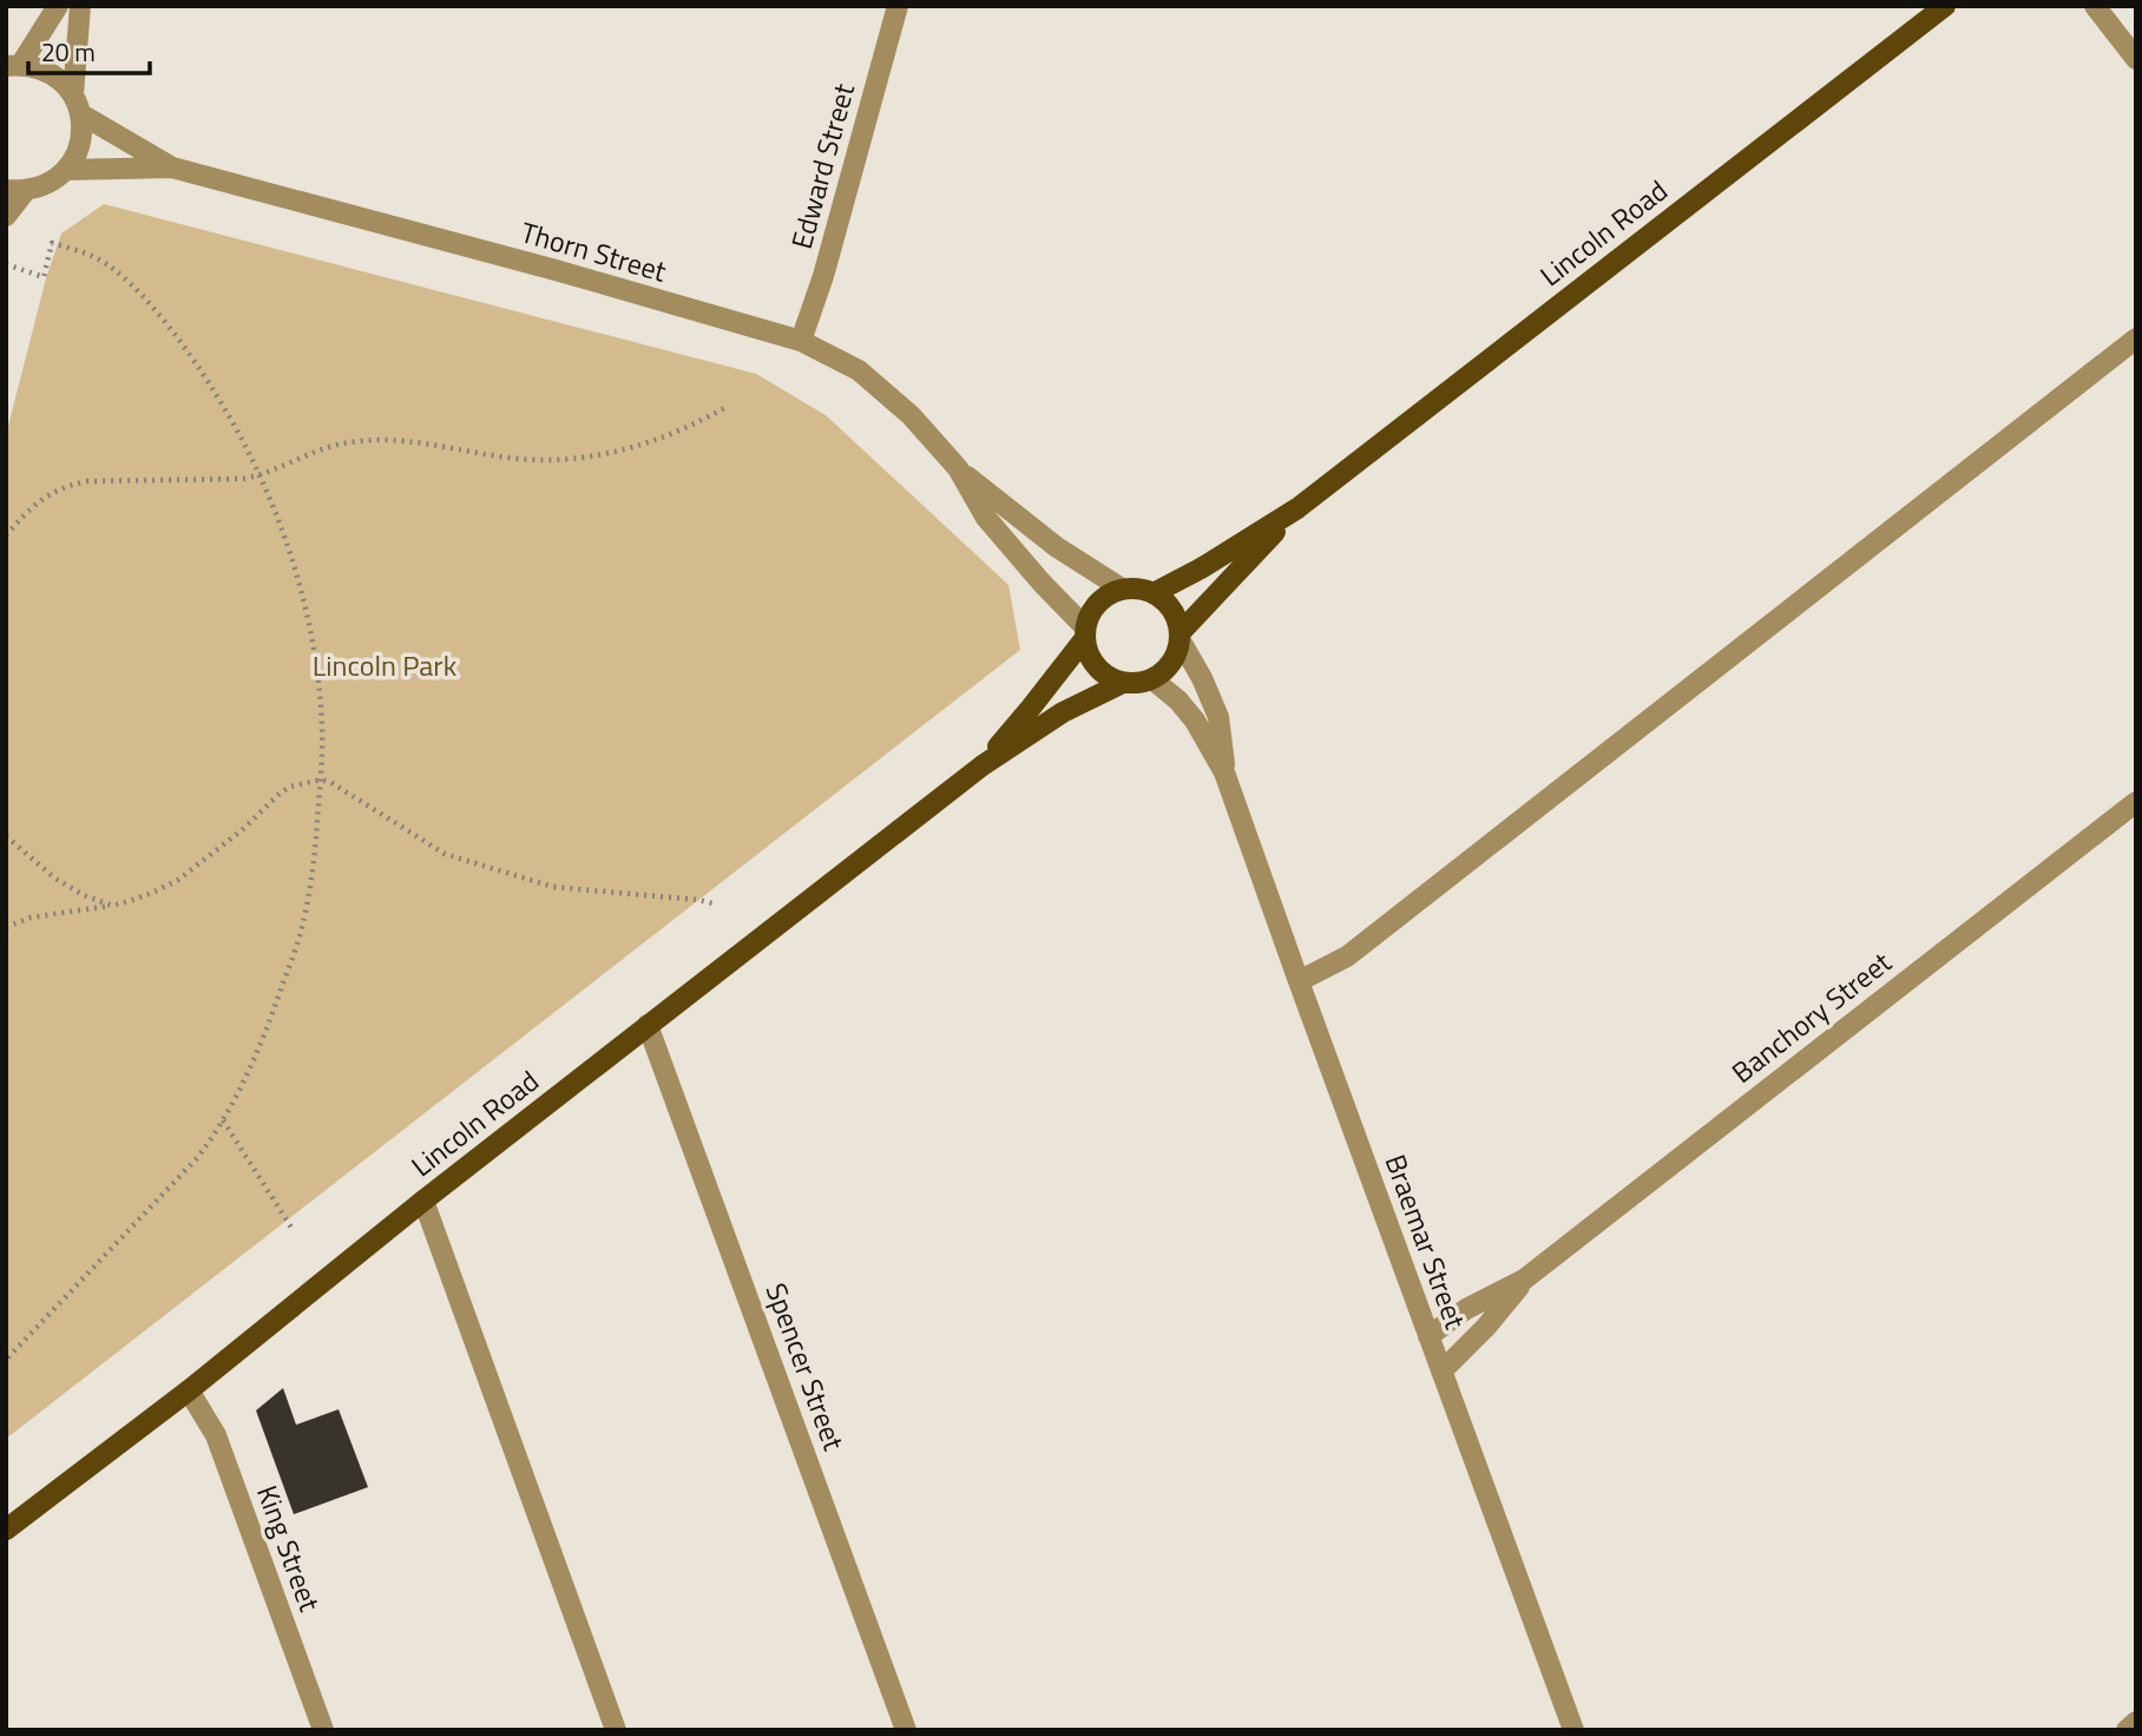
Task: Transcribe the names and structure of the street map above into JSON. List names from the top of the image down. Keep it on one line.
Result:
{"streets":{"main road":["Lincoln Road"],"street":["Edward Street","Thorn Street","Banchory Street","Braemar Street","Spencer Street","King Street"]},"crossings":[["Edward Street","Thorn Street"],["Lincoln Road","Thorn Street"],["Lincoln Road","Braemar Street"],["Lincoln Road","Spencer Street"],["Lincoln Road","King Street"],["Thorn Street","Braemar Street"],["Banchory Street","Braemar Street"]],"parks":["Lincoln Park"],"scale_bar":"20 m"}
